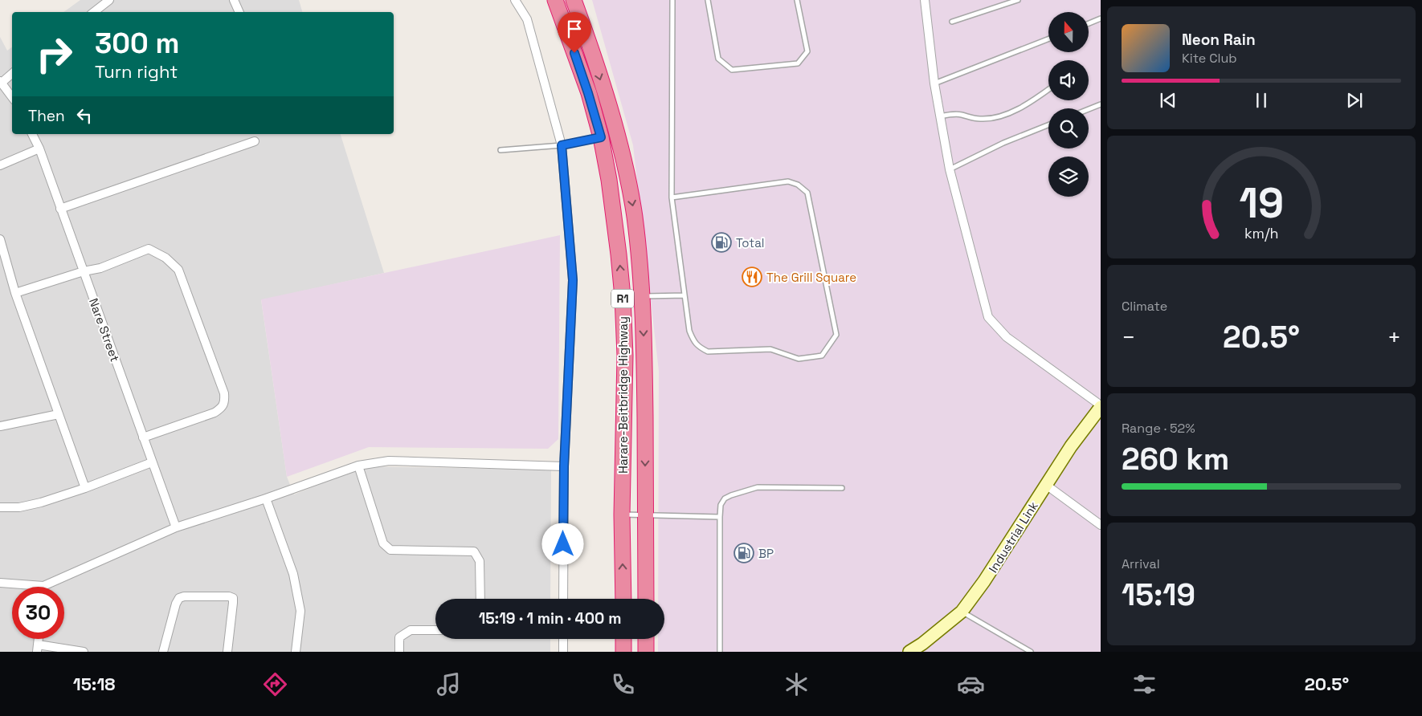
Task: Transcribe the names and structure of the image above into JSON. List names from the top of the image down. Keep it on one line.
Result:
{"streets":{"highway":["R1","Harare-Beitbridge Highway"],"street":["Nare Street","Industrial Link"]},"places":{"fuel station":["Total","BP"],"restaurant":["The Grill Square"]},"north":"top","page":{"turn":["300 m","Turn right"],"song":["Neon Rain","Kite Club"],"then":"Then","tile":["Climate",["Range · 52%","260 km"],["Arrival","15:19"]],"heat":["−","20.5°","+"],"limit":"30","trip":"15:19 · 1 min · 400 m","tabs":["15:18","20.5°"],"gauge":["19","km/h"]}}
